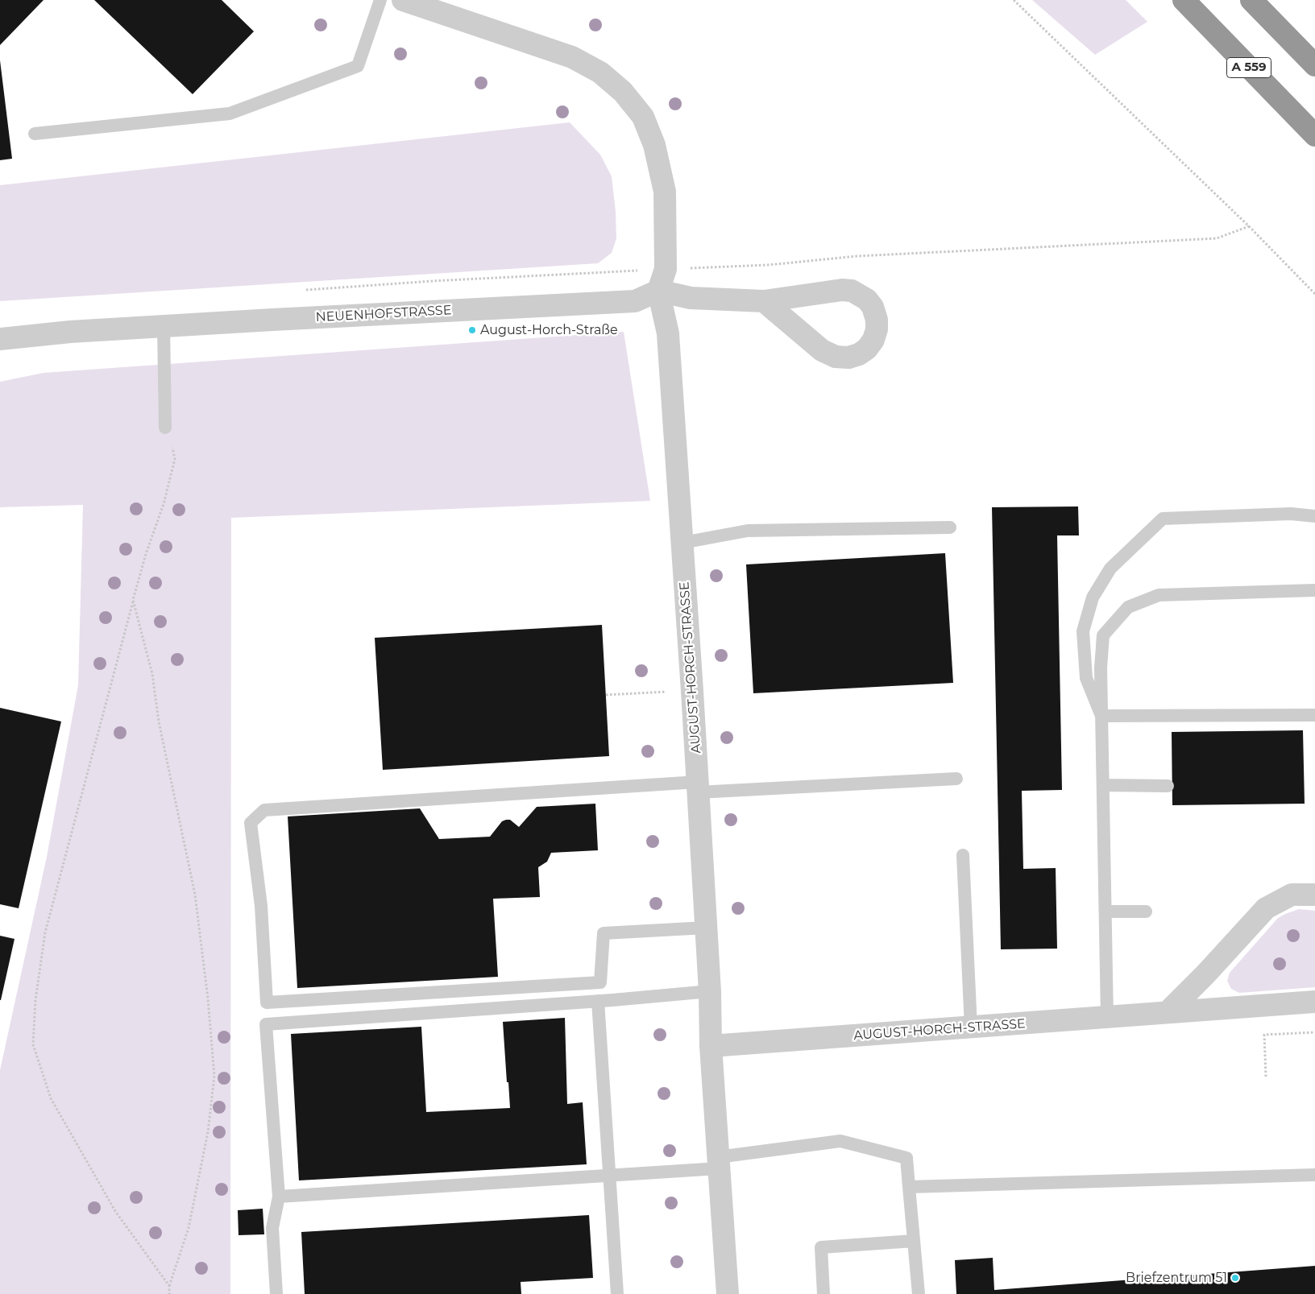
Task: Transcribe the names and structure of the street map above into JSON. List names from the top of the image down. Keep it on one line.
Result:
{"streets":{"highway":["A 559"],"street":["NEUENHOFSTRASSE","AUGUST-HORCH-STRASSE"]},"crossings":[["NEUENHOFSTRASSE","AUGUST-HORCH-STRASSE"]],"places":["August-Horch-Straße","Briefzentrum 51"]}
